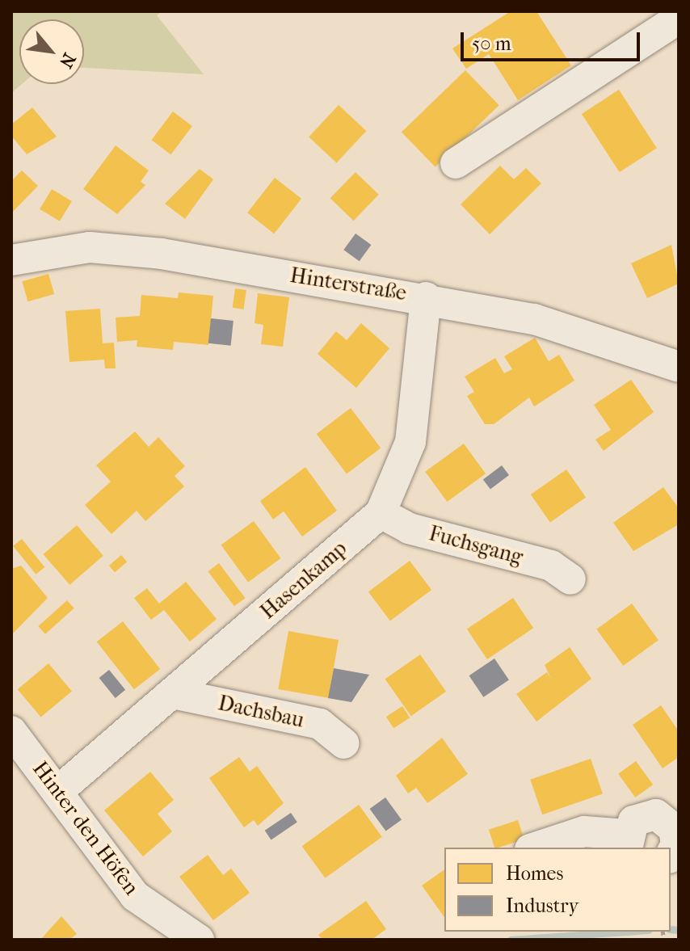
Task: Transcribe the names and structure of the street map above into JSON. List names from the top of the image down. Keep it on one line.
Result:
{"streets":{"street":["Hinterstraße","Fuchsgang","Hasenkamp","Dachsbau","Hinter den Höfen"]},"crossings":[["Hinterstraße","Hasenkamp"],["Fuchsgang","Hasenkamp"],["Hasenkamp","Dachsbau"],["Hasenkamp","Hinter den Höfen"]],"legend":["Homes","Industry"],"scale_bar":"50 m","north":"bottom right"}
